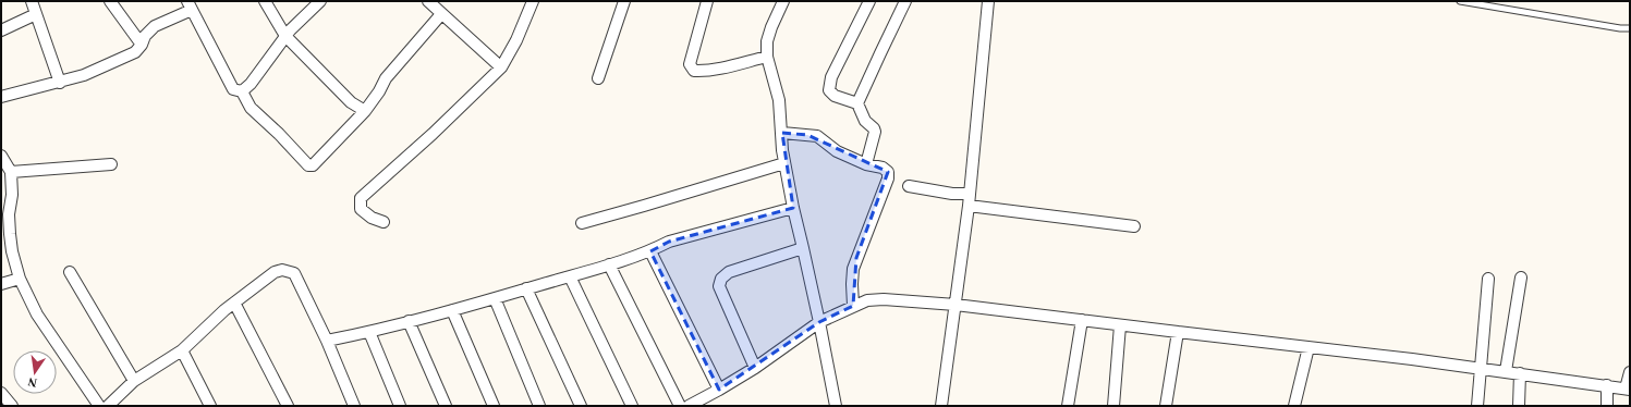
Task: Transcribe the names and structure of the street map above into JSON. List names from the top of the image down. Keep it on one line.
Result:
{"north":"bottom"}
